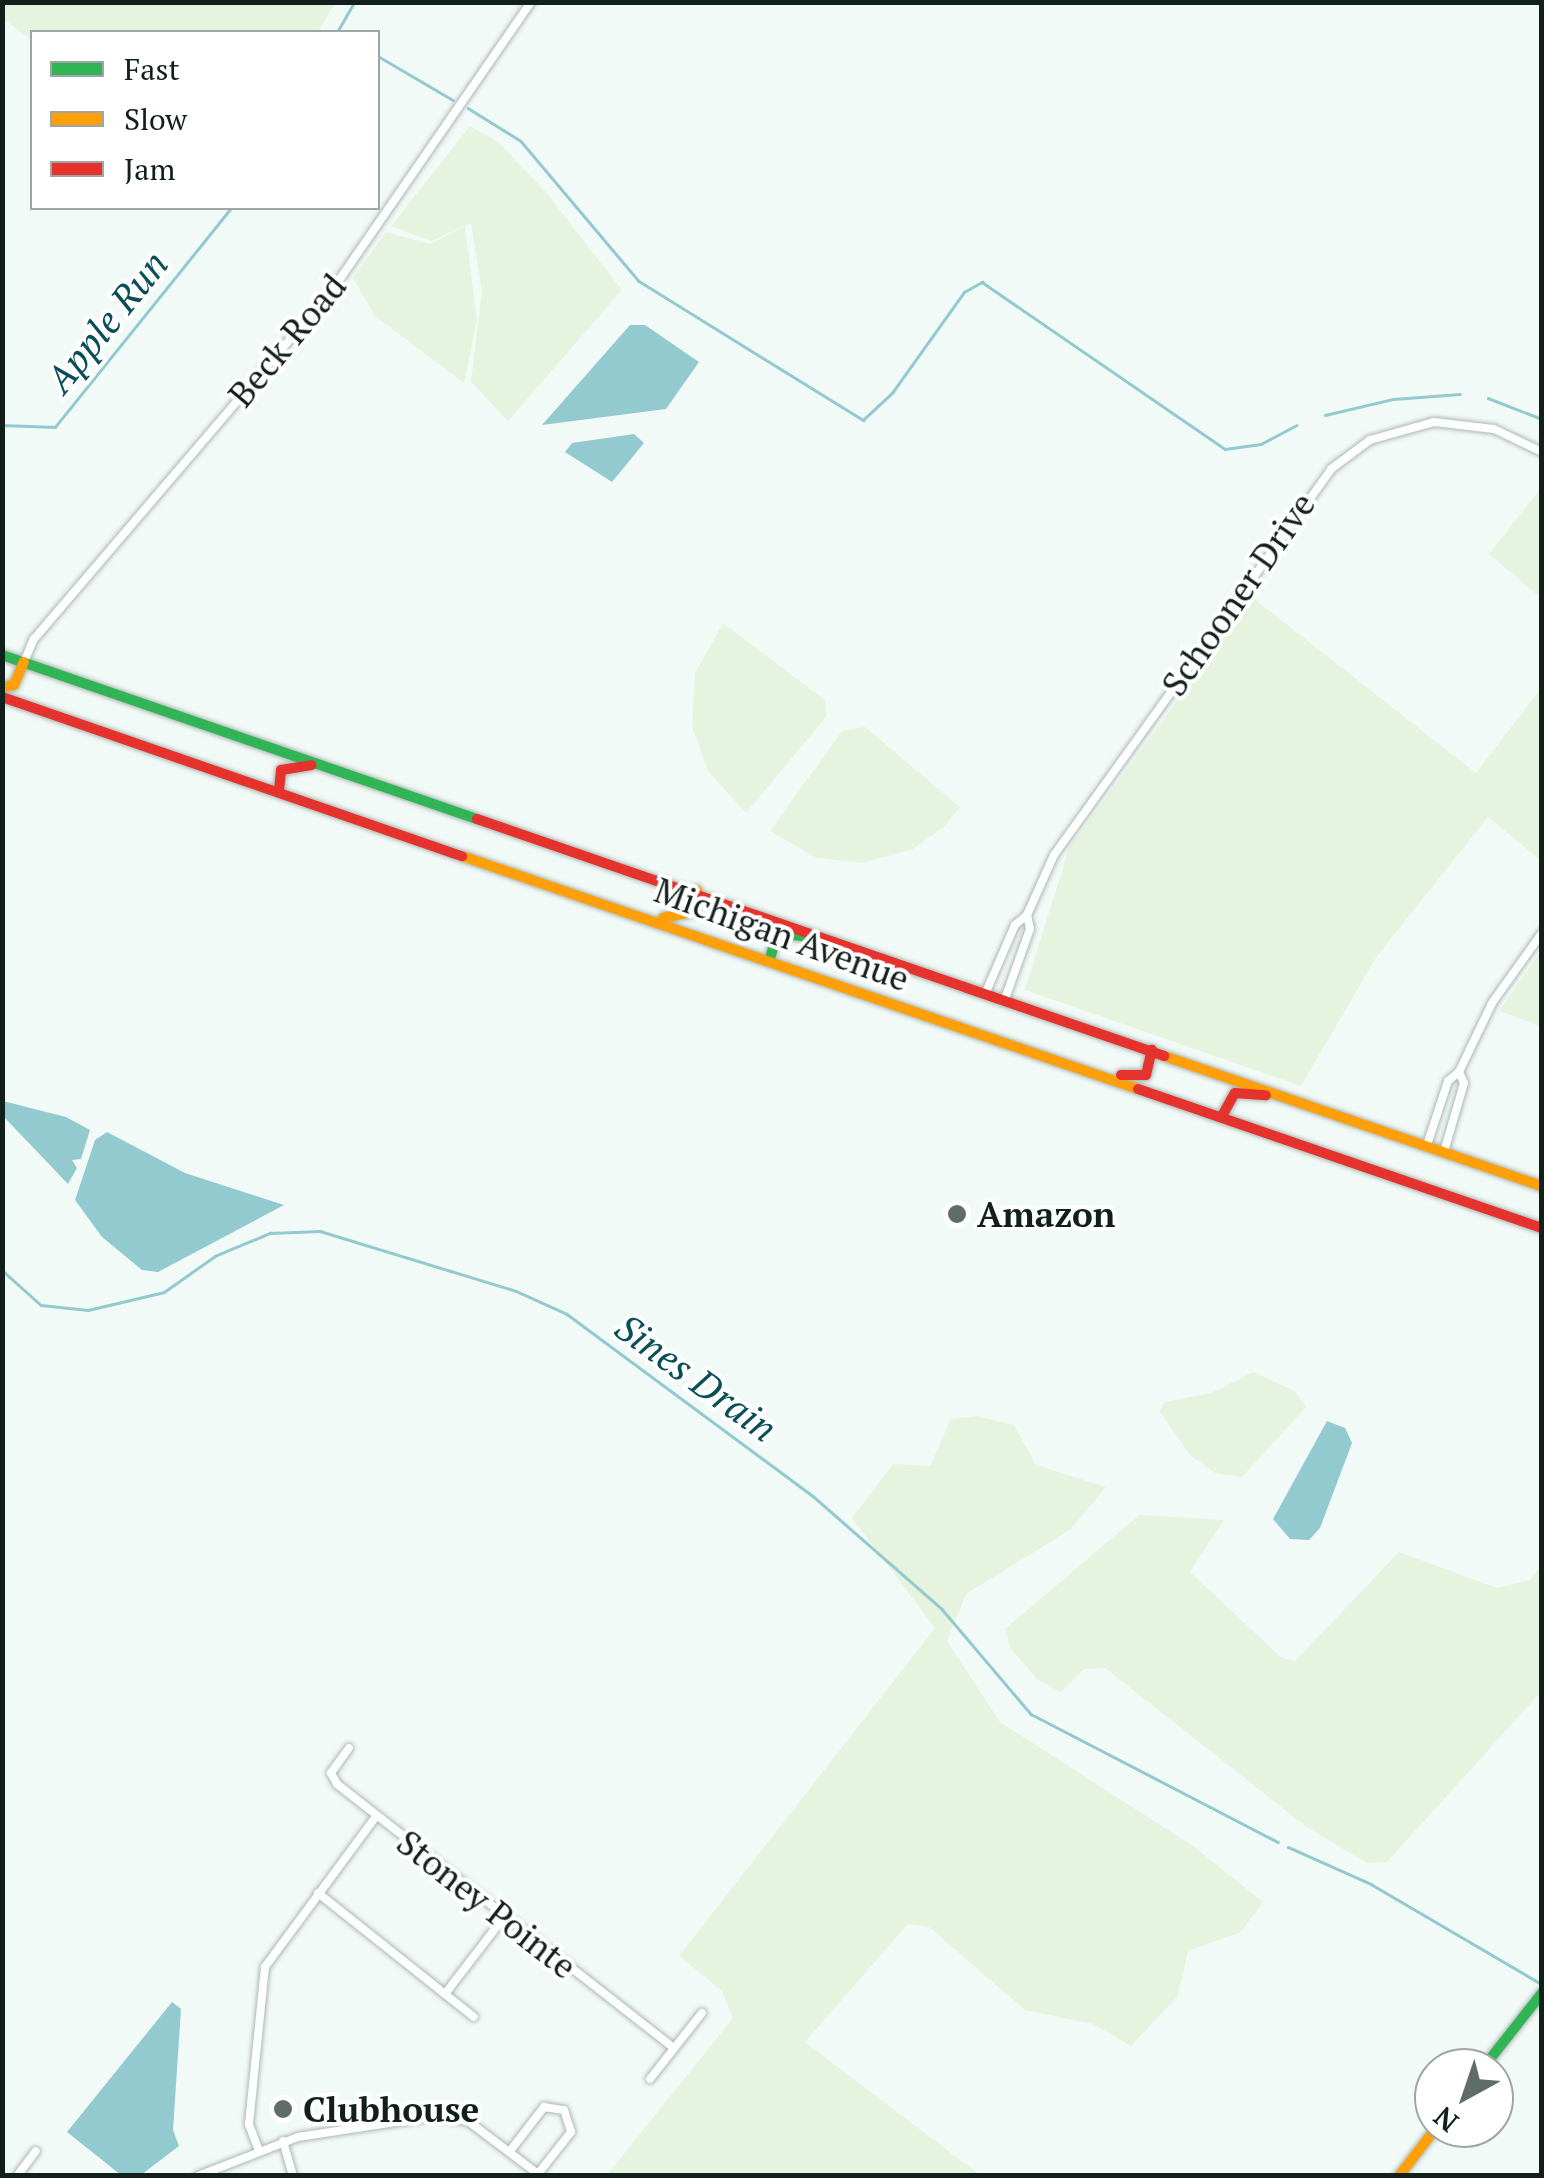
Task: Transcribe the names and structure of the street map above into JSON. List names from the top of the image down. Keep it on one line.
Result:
{"streets":{"main road":["Michigan Avenue"],"street":["Beck Road","Schooner Drive","Stoney Pointe"]},"crossings":[["Beck Road","Michigan Avenue"],["Schooner Drive","Michigan Avenue"]],"water":["Apple Run","Sines Drain"],"places":["Amazon","Clubhouse"],"legend":["Fast","Slow","Jam"],"north":"bottom left"}
